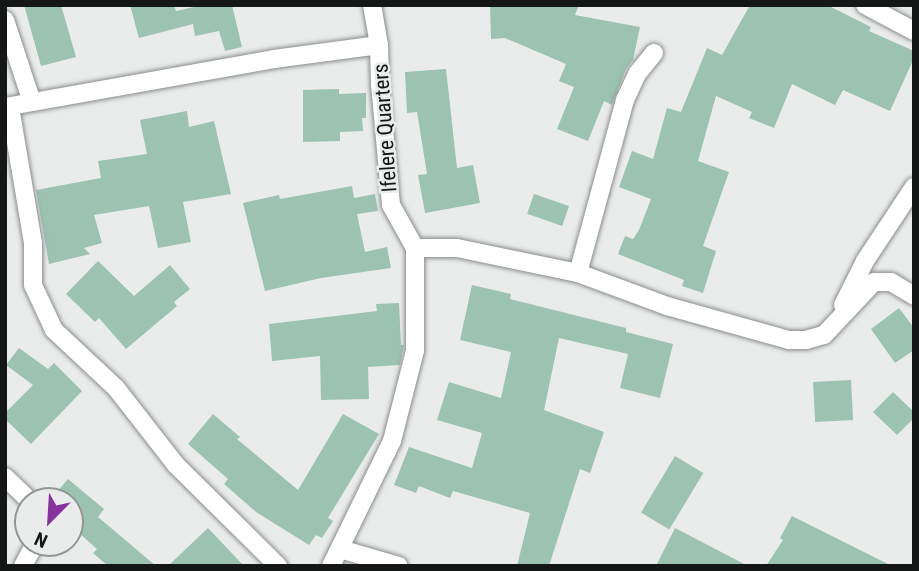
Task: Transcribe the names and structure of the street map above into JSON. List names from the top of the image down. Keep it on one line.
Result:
{"streets":{"street":["Ifelere Quarters"]},"north":"bottom left"}
